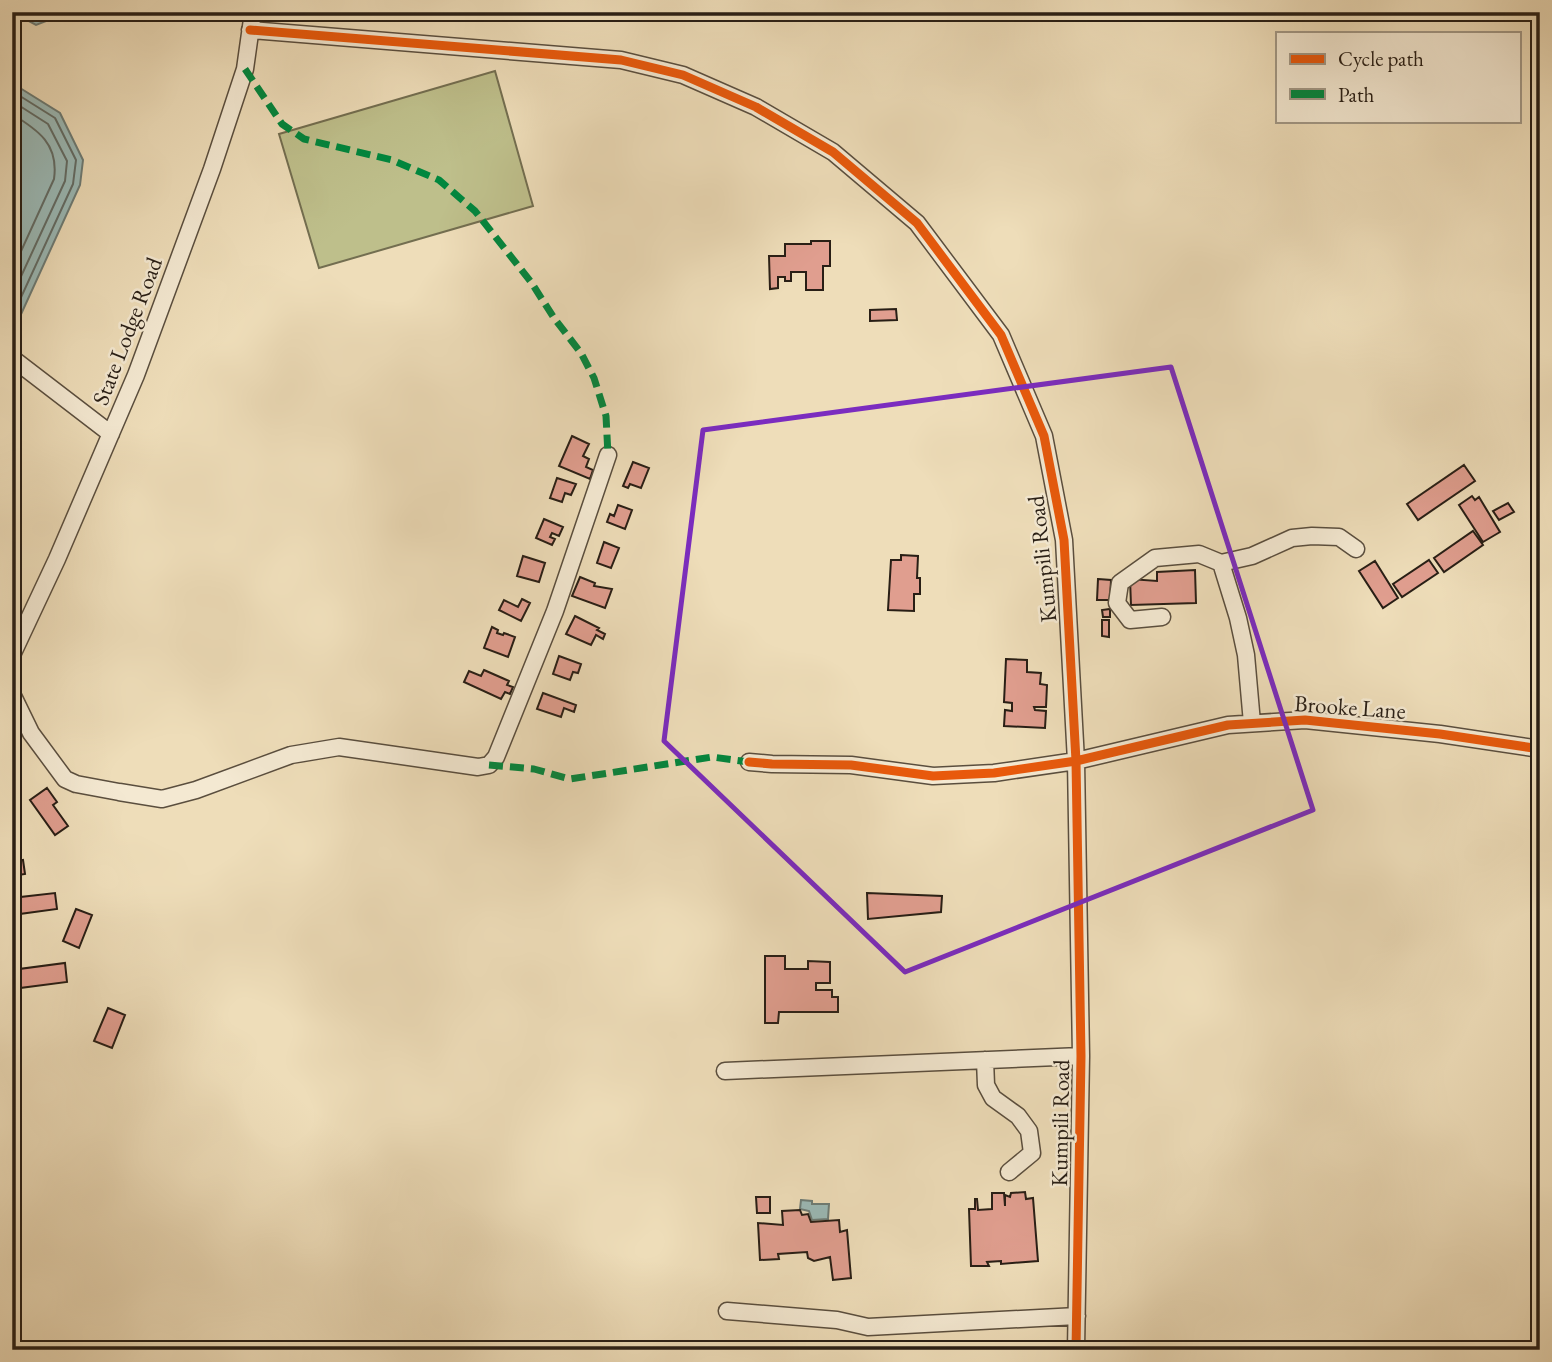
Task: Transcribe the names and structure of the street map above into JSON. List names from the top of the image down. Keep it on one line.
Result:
{"streets":{"street":["State Lodge Road","Kumpili Road","Brooke Lane"]},"crossings":[["State Lodge Road","Kumpili Road"],["Kumpili Road","Brooke Lane"]],"legend":["Cycle path","Path"]}
